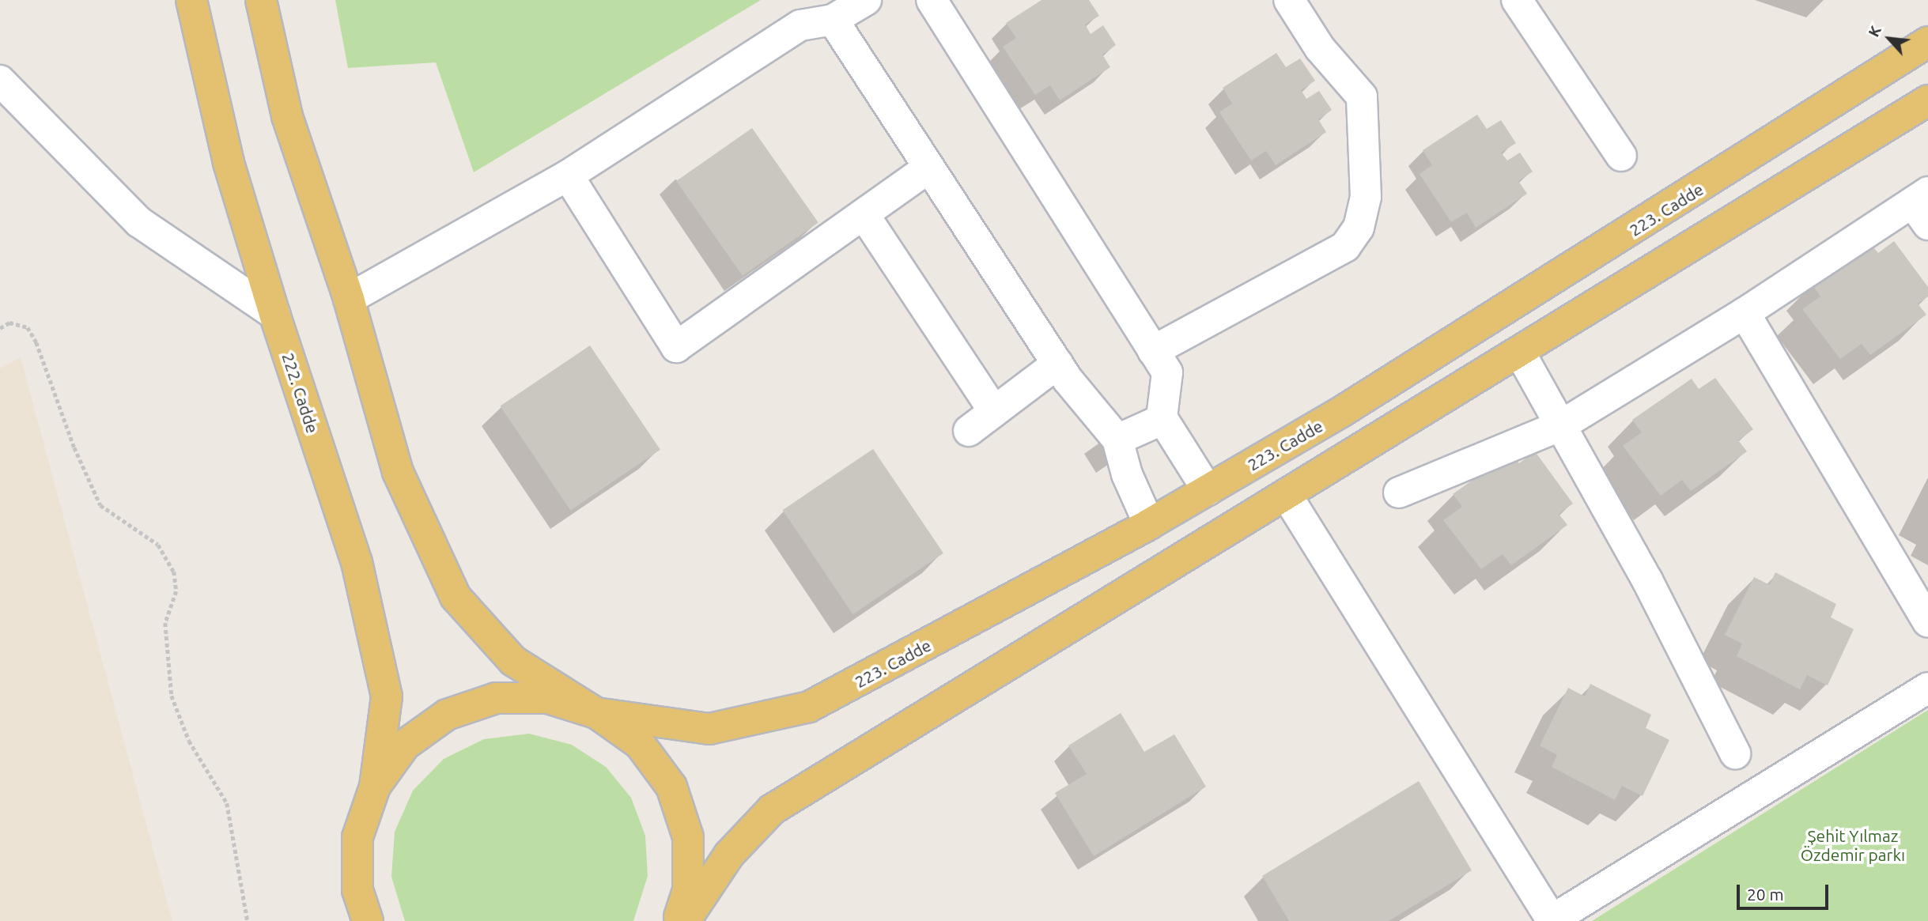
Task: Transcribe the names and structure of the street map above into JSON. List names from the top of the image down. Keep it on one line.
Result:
{"streets":{"main road":["223. Cadde","222. Cadde"]},"parks":["Şehit Yılmaz Özdemir parkı"],"scale_bar":"20 m","north":"top left"}
